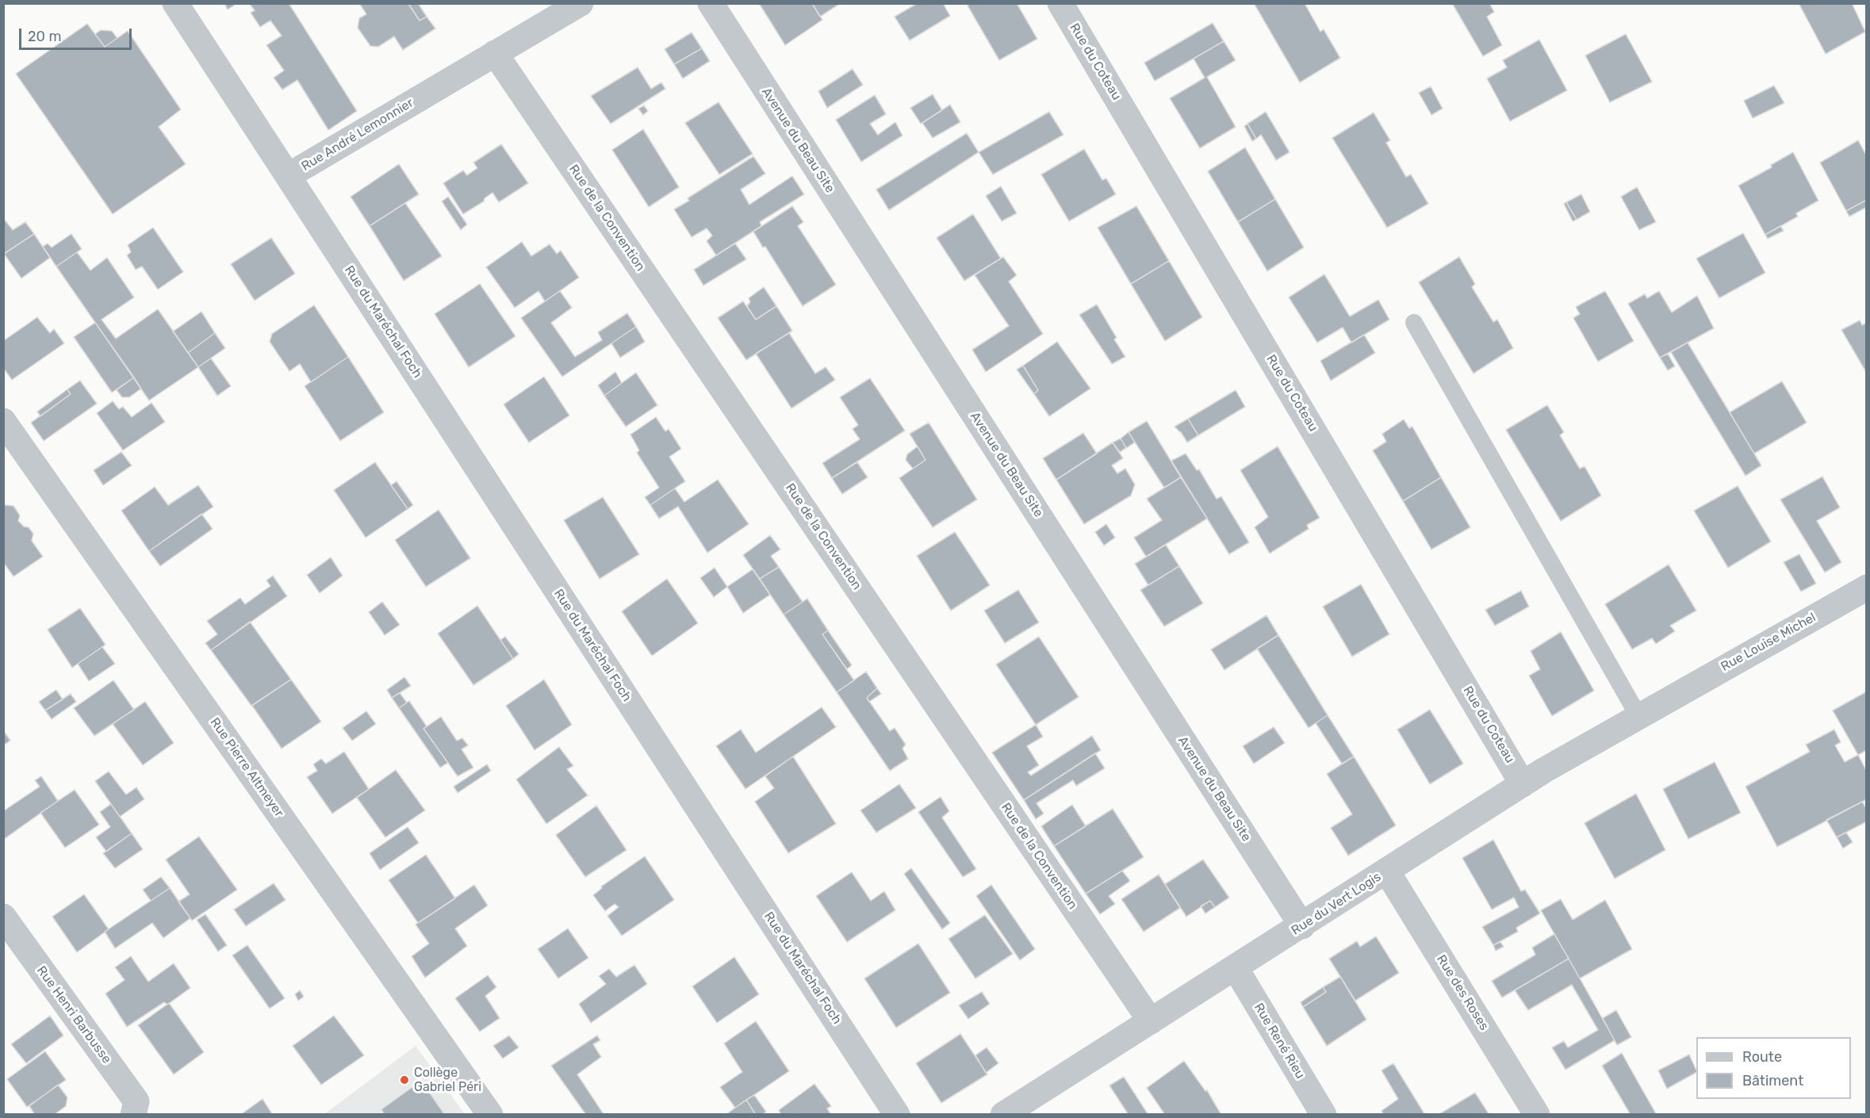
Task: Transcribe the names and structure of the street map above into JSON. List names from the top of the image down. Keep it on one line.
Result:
{"streets":{"street":["Rue du Coteau","Rue André Lemonnier","Avenue du Beau Site","Rue de la Convention","Rue du Maréchal Foch","Rue Louise Michel","Rue Pierre Altmeyer","Rue du Vert Logis","Rue des Roses","Rue Henri Barbusse","Rue René Rieu"]},"crossings":[["Rue du Coteau","Rue du Vert Logis"],["Rue André Lemonnier","Rue de la Convention"],["Rue André Lemonnier","Rue du Maréchal Foch"],["Avenue du Beau Site","Rue du Vert Logis"],["Rue de la Convention","Rue du Vert Logis"],["Rue Louise Michel","Rue du Vert Logis"],["Rue du Vert Logis","Rue des Roses"],["Rue du Vert Logis","Rue René Rieu"]],"places":["Collège Gabriel Péri"],"legend":["Route","Bâtiment"],"scale_bar":"20 m"}
